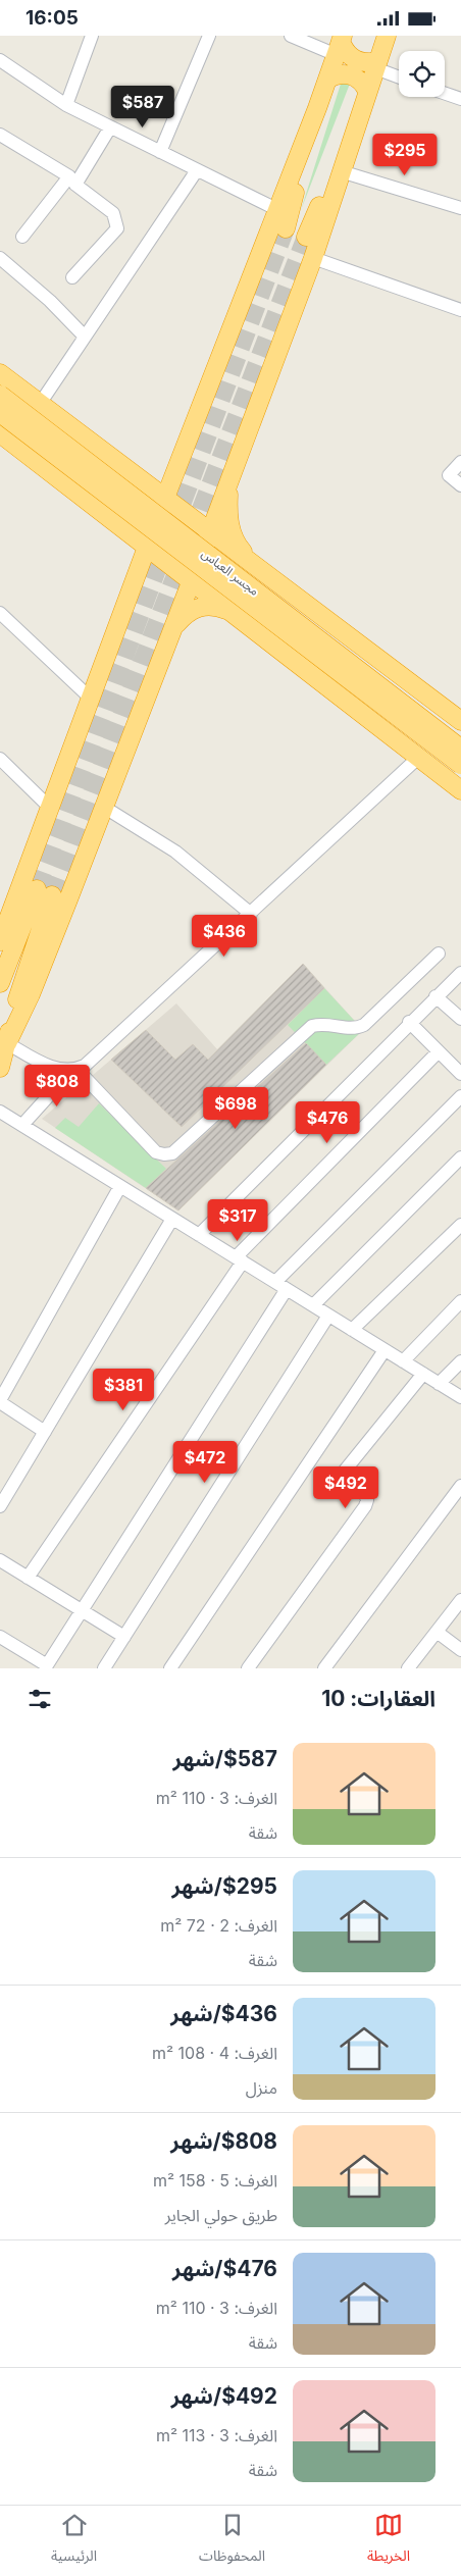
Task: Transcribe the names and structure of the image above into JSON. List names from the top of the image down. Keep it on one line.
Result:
{"streets":{"highway":["مجسر العباس"]},"page":{"status":"16:05","price":["$587","$295","$436","$808","$698","$476","$317","$381","$472","$492"],"heading":"العقارات: 10","list":[{"name":"$587/شهر","note":"الغرف: 3 · 110 m² · شقة"},{"name":"$295/شهر","note":"الغرف: 2 · 72 m² · شقة"},{"name":"$436/شهر","note":"الغرف: 4 · 108 m² · منزل"},{"name":"$808/شهر","note":"الغرف: 5 · 158 m² · طريق حولي الجاير"},{"name":"$476/شهر","note":"الغرف: 3 · 110 m² · شقة"},{"name":"$492/شهر","note":"الغرف: 3 · 113 m² · شقة"}],"tabs":["الخريطة","المحفوظات","الرئيسية"]}}
